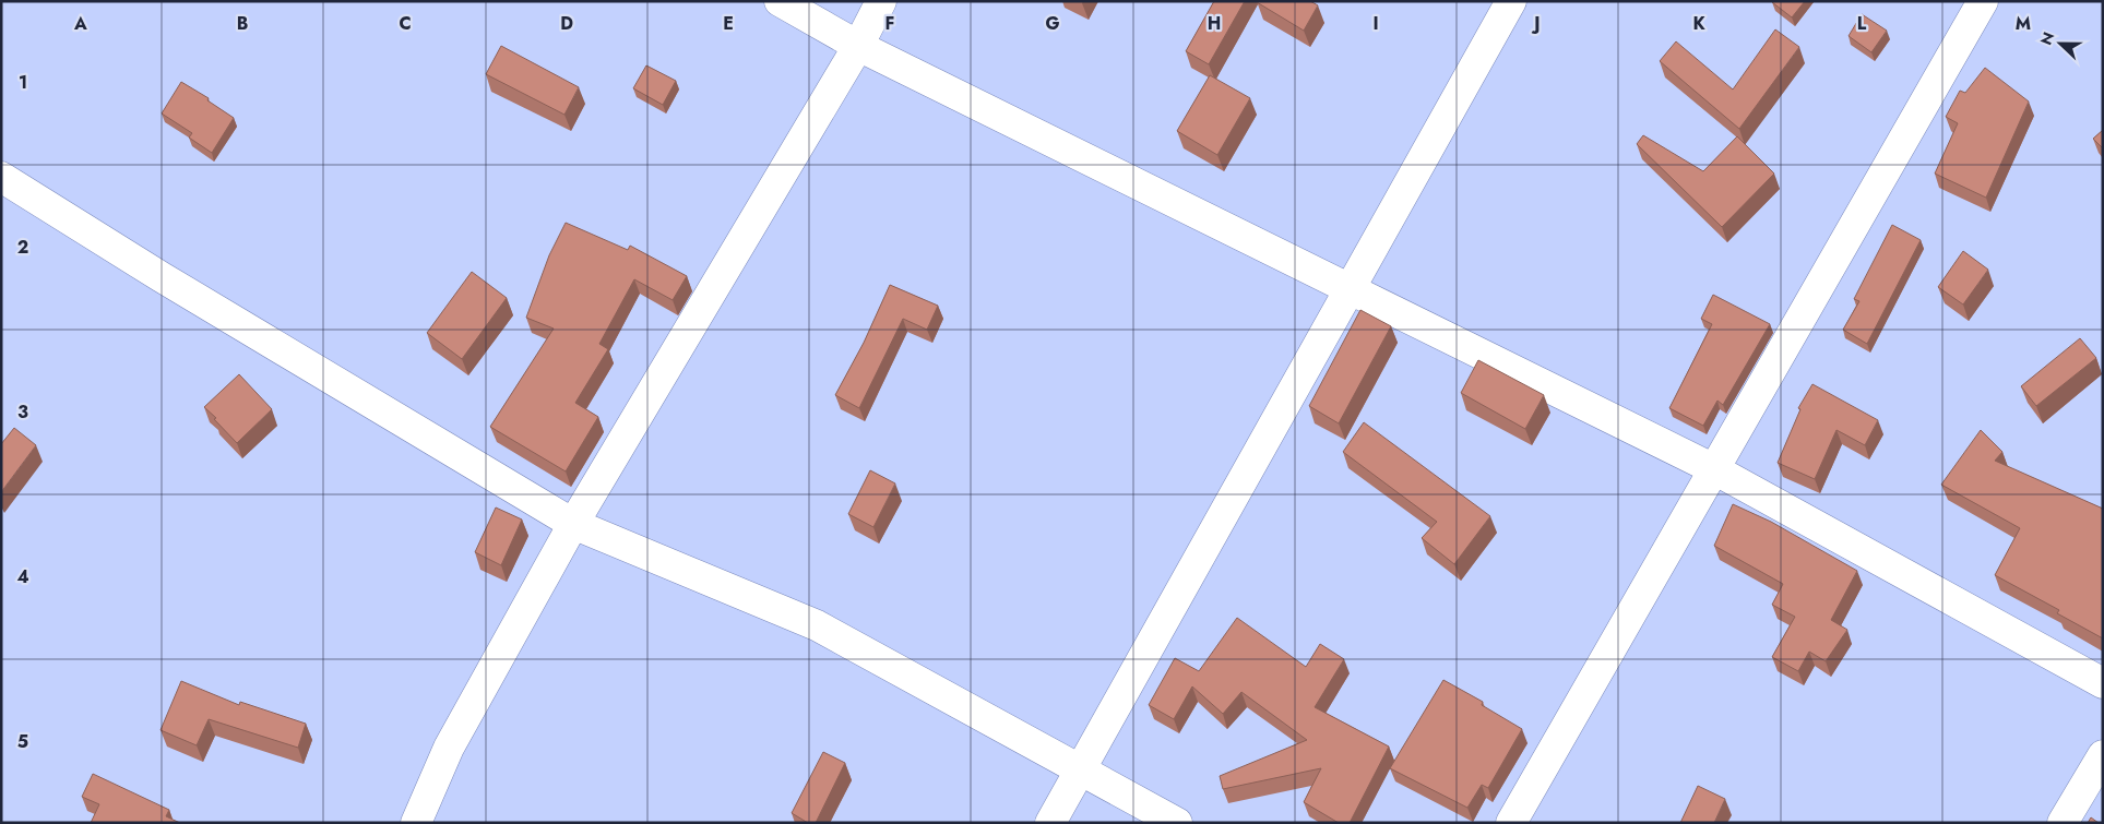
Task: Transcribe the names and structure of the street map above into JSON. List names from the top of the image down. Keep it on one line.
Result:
{"north":"left","grid":{"columns":["A","B","C","D","E","F","G","H","I","J","K","L","M"],"rows":["1","2","3","4","5"]}}
